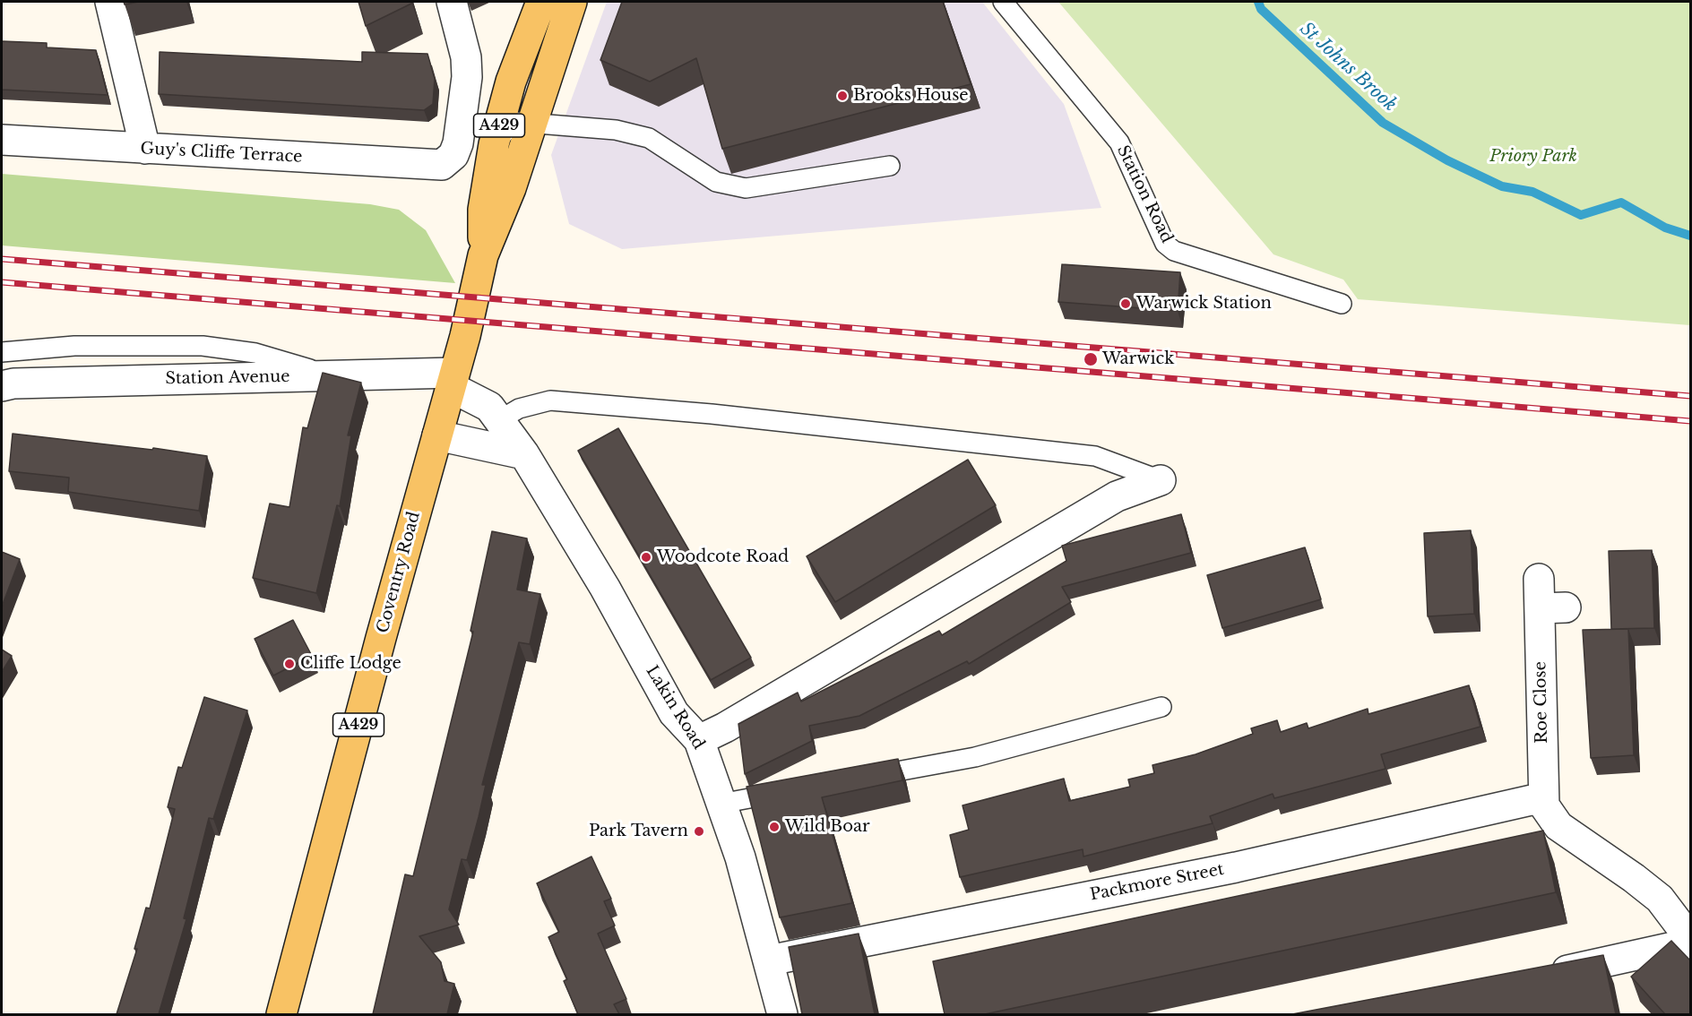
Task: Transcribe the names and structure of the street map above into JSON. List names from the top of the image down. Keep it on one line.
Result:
{"streets":{"main road":["A429","Coventry Road"],"street":["Guy's Cliffe Terrace","Station Avenue","Roe Close","Lakin Road","Packmore Street"],"lane":["Station Road"]},"crossings":[["Station Avenue","Coventry Road"],["Station Avenue","Lakin Road"],["Coventry Road","Lakin Road"],["Roe Close","Packmore Street"],["Lakin Road","Packmore Street"]],"water":["St Johns Brook"],"parks":["Priory Park"],"places":["Brooks House","Warwick Station","Warwick","Woodcote Road","Cliffe Lodge","Wild Boar","Park Tavern"]}
